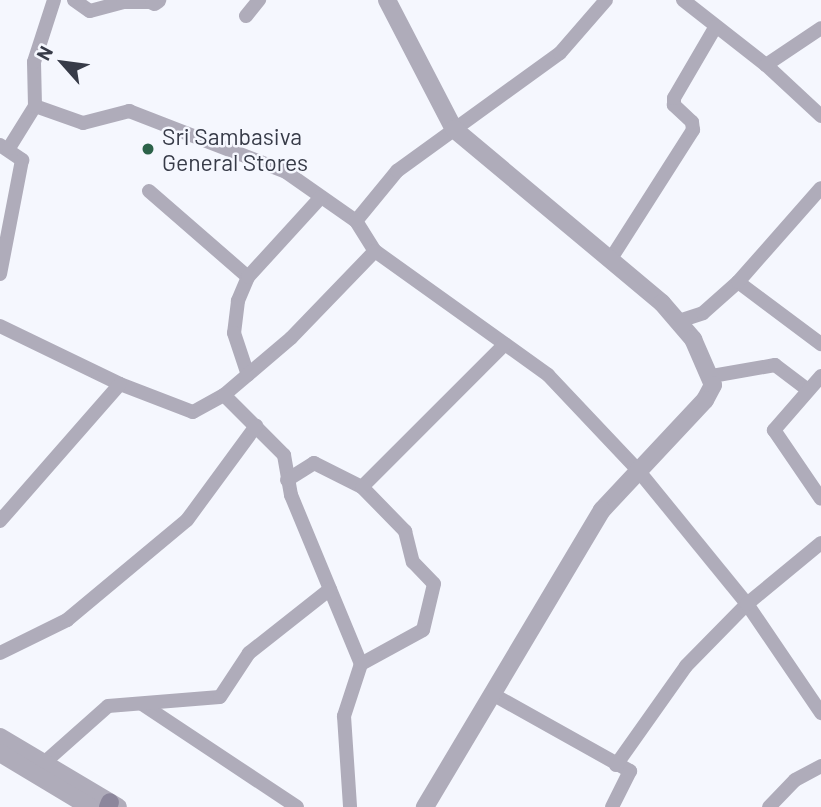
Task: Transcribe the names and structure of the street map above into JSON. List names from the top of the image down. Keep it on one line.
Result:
{"places":["Sri Sambasiva General Stores"],"north":"top left"}
